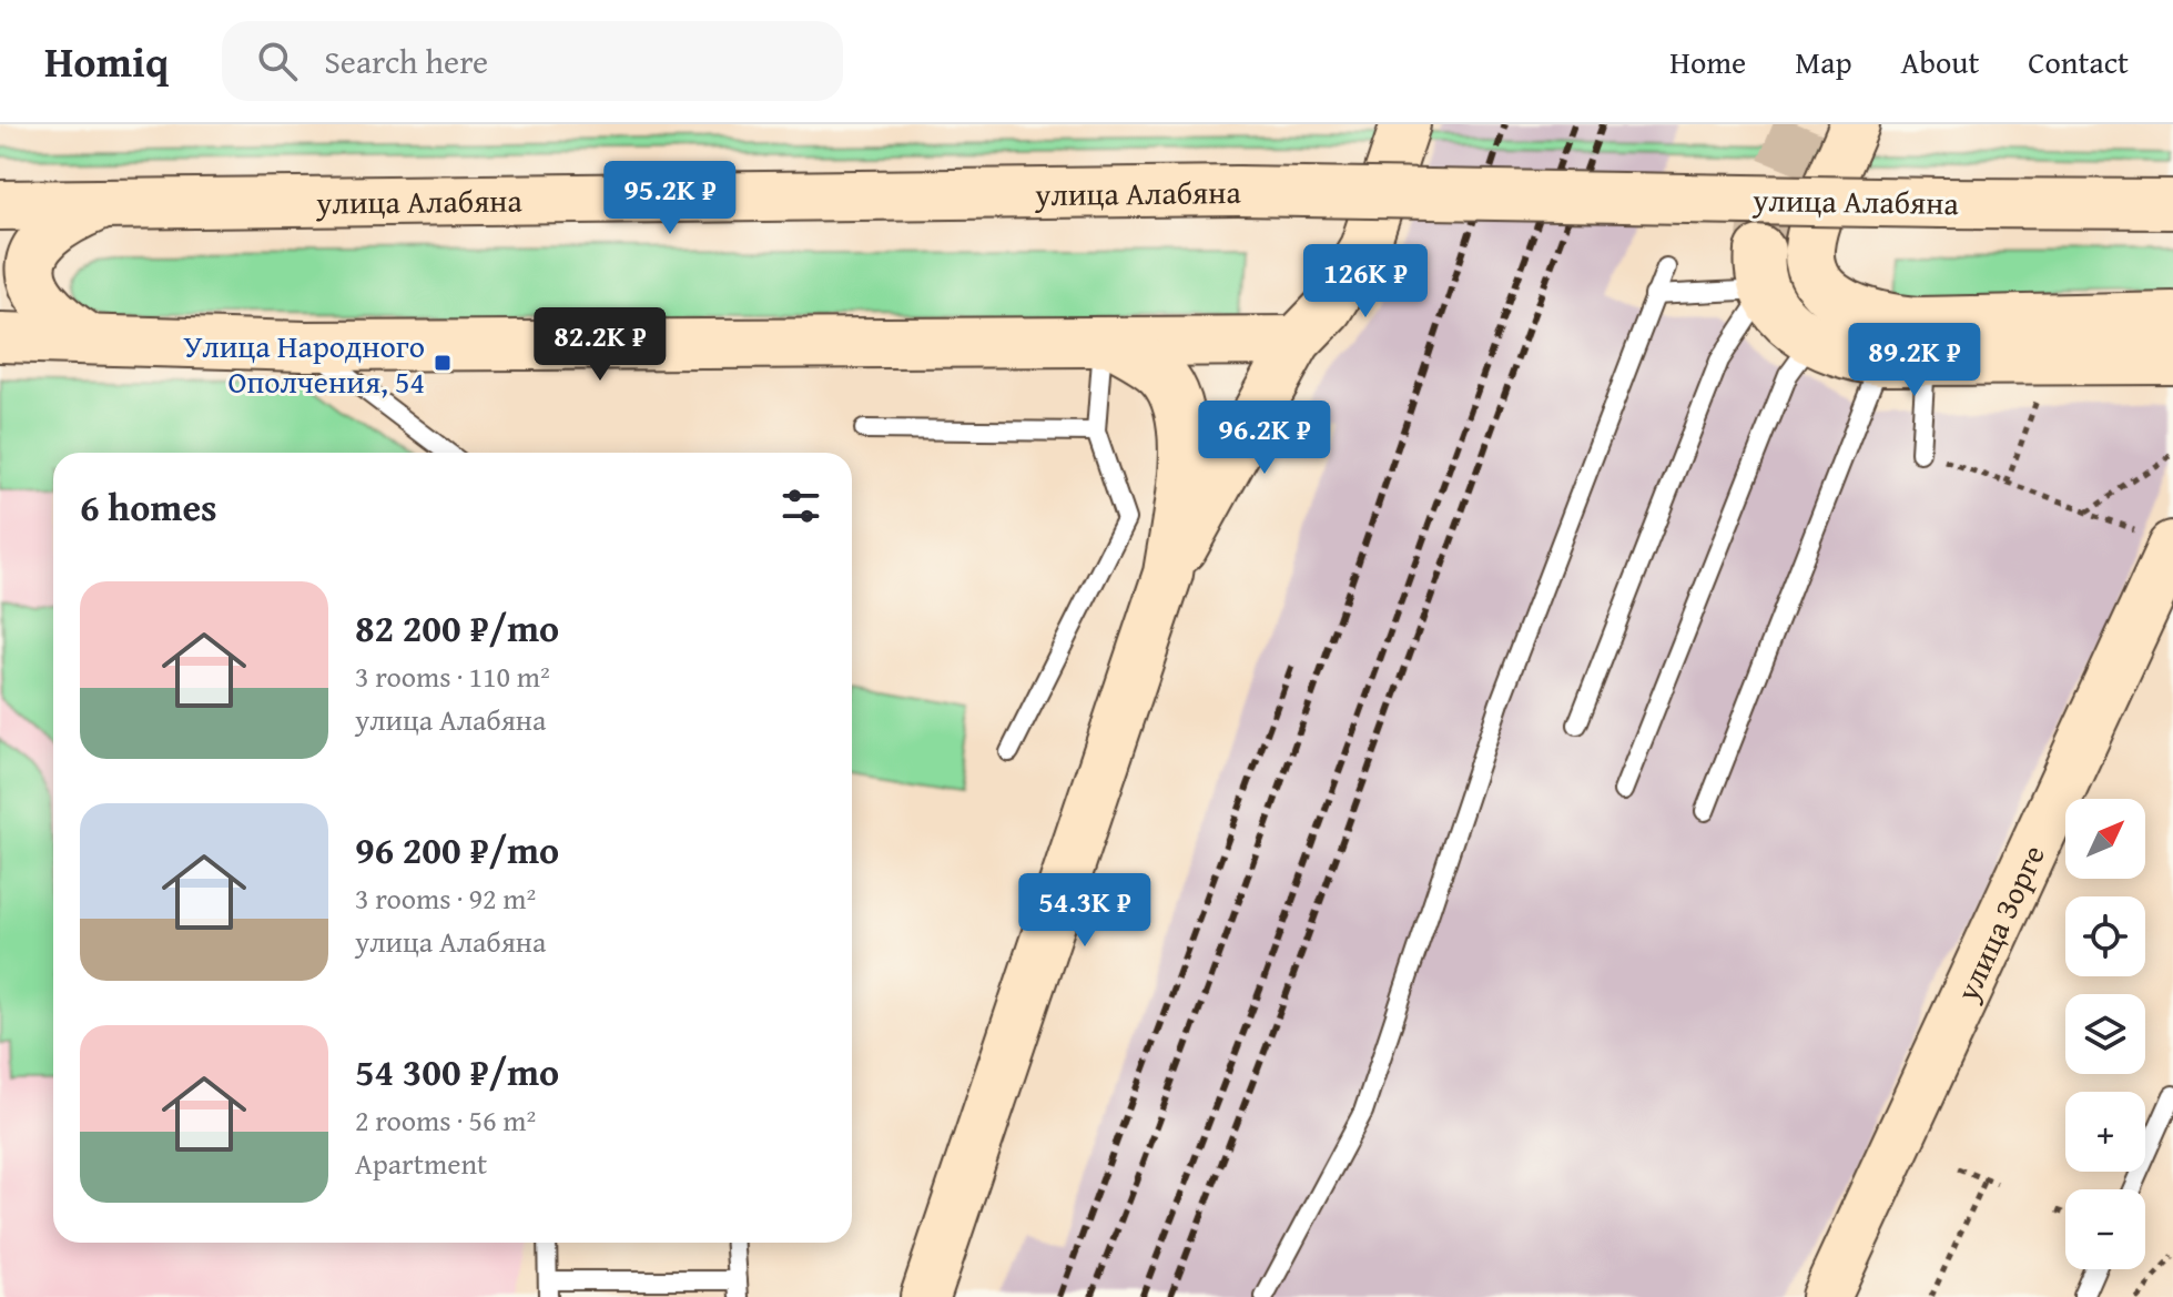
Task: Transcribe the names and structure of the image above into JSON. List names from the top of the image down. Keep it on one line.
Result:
{"streets":{"street":["улица Алабяна","улица Зорге"]},"places":{"transit":["Улица Народного Ополчения, 54"]},"north":"top right","page":{"header":"Homiq","search":"Search here","nav":["Home","Map","About","Contact"],"price":["95.2K ₽","126K ₽","82.2K ₽","89.2K ₽","96.2K ₽","54.3K ₽"],"heading":"6 homes","list":[{"name":"82 200 ₽/mo","note":"3 rooms · 110 m² · улица Алабяна"},{"name":"96 200 ₽/mo","note":"3 rooms · 92 m² · улица Алабяна"},{"name":"54 300 ₽/mo","note":"2 rooms · 56 m² · Apartment"}],"map_buttons":["+","−"]}}
